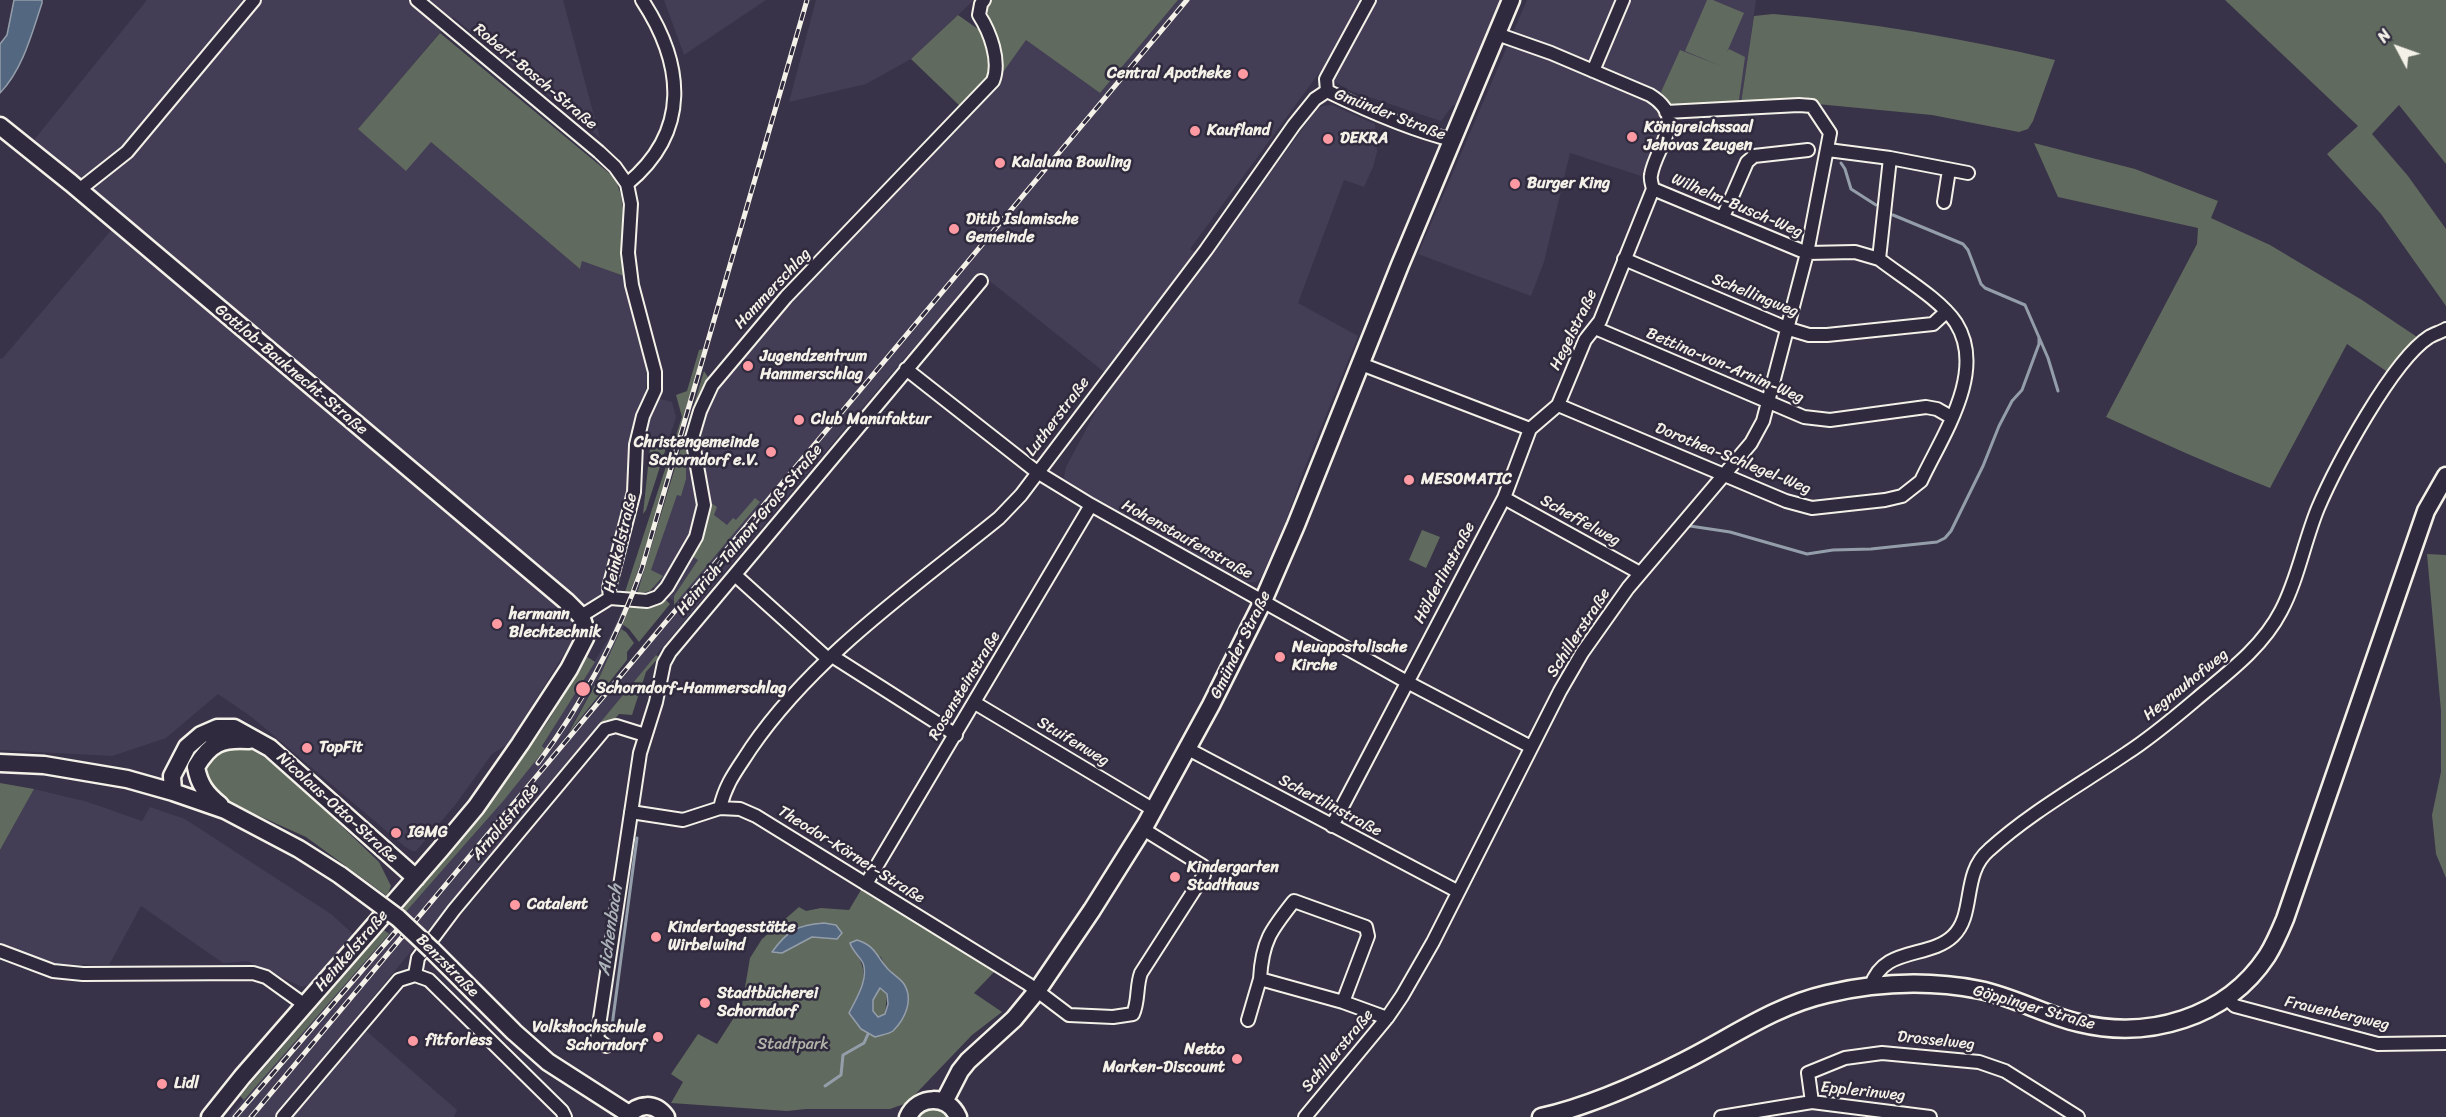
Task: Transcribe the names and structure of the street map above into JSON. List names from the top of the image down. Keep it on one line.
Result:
{"streets":{"street":["Robert-Bosch-Straße","Gmünder Straße","Wilhelm-Busch-Weg","Hammerschlag","Schellingweg","Hegelstraße","Bettina-von-Arnim-Weg","Gottlob-Bauknecht-Straße","Lutherstraße","Dorothea-Schlegel-Weg","Scheffelweg","Heinrich-Talmon-Groß-Straße","Hohenstaufenstraße","Heinkelstraße","Hölderlinstraße","Schillerstraße","Hegnauhofweg","Rosensteinstraße","Stuifenweg","Schertlinstraße","Nicolaus-Otto-Straße","Arnoldstraße","Theodor-Körner-Straße","Benzstraße","Göppinger Straße","Frauenbergweg","Drosselweg","Epplerinweg"]},"crossings":[["Robert-Bosch-Straße","Heinkelstraße"],["Gmünder Straße","Lutherstraße"],["Gmünder Straße","Hohenstaufenstraße"],["Gmünder Straße","Stuifenweg"],["Gmünder Straße","Schertlinstraße"],["Gmünder Straße","Theodor-Körner-Straße"],["Wilhelm-Busch-Weg","Hegelstraße"],["Wilhelm-Busch-Weg","Dorothea-Schlegel-Weg"],["Wilhelm-Busch-Weg","Schillerstraße"],["Hammerschlag","Heinkelstraße"],["Schellingweg","Hegelstraße"],["Schellingweg","Dorothea-Schlegel-Weg"],["Schellingweg","Schillerstraße"],["Hegelstraße","Bettina-von-Arnim-Weg"],["Hegelstraße","Dorothea-Schlegel-Weg"],["Hegelstraße","Hölderlinstraße"],["Bettina-von-Arnim-Weg","Dorothea-Schlegel-Weg"],["Bettina-von-Arnim-Weg","Schillerstraße"],["Gottlob-Bauknecht-Straße","Heinkelstraße"],["Lutherstraße","Hohenstaufenstraße"],["Lutherstraße","Theodor-Körner-Straße"],["Dorothea-Schlegel-Weg","Schillerstraße"],["Scheffelweg","Hölderlinstraße"],["Scheffelweg","Schillerstraße"],["Heinrich-Talmon-Groß-Straße","Hohenstaufenstraße"],["Heinrich-Talmon-Groß-Straße","Arnoldstraße"],["Heinrich-Talmon-Groß-Straße","Theodor-Körner-Straße"],["Hohenstaufenstraße","Hölderlinstraße"],["Hohenstaufenstraße","Schillerstraße"],["Hohenstaufenstraße","Rosensteinstraße"],["Heinkelstraße","Nicolaus-Otto-Straße"],["Hölderlinstraße","Schertlinstraße"],["Schillerstraße","Schertlinstraße"],["Hegnauhofweg","Göppinger Straße"],["Rosensteinstraße","Stuifenweg"],["Rosensteinstraße","Theodor-Körner-Straße"],["Nicolaus-Otto-Straße","Benzstraße"],["Göppinger Straße","Frauenbergweg"],["Drosselweg","Epplerinweg"]],"water":["Aichenbach"],"parks":["Stadtpark"],"places":["Central Apotheke","Kaufland","Königreichssaal Jehovas Zeugen","DEKRA","Kalaluna Bowling","Burger King","Ditib Islamische Gemeinde","Jugendzentrum Hammerschlag","Club Manufaktur","Christengemeinde Schorndorf e.V.","MESOMATIC","hermann Blechtechnik","Neuapostolische Kirche","Schorndorf-Hammerschlag","TopFit","IGMG","Kindergarten Stadthaus","Catalent","Kindertagesstätte Wirbelwind","Stadtbücherei Schorndorf","Volkshochschule Schorndorf","fitforless","Netto Marken-Discount","Lidl"],"north":"top left"}
